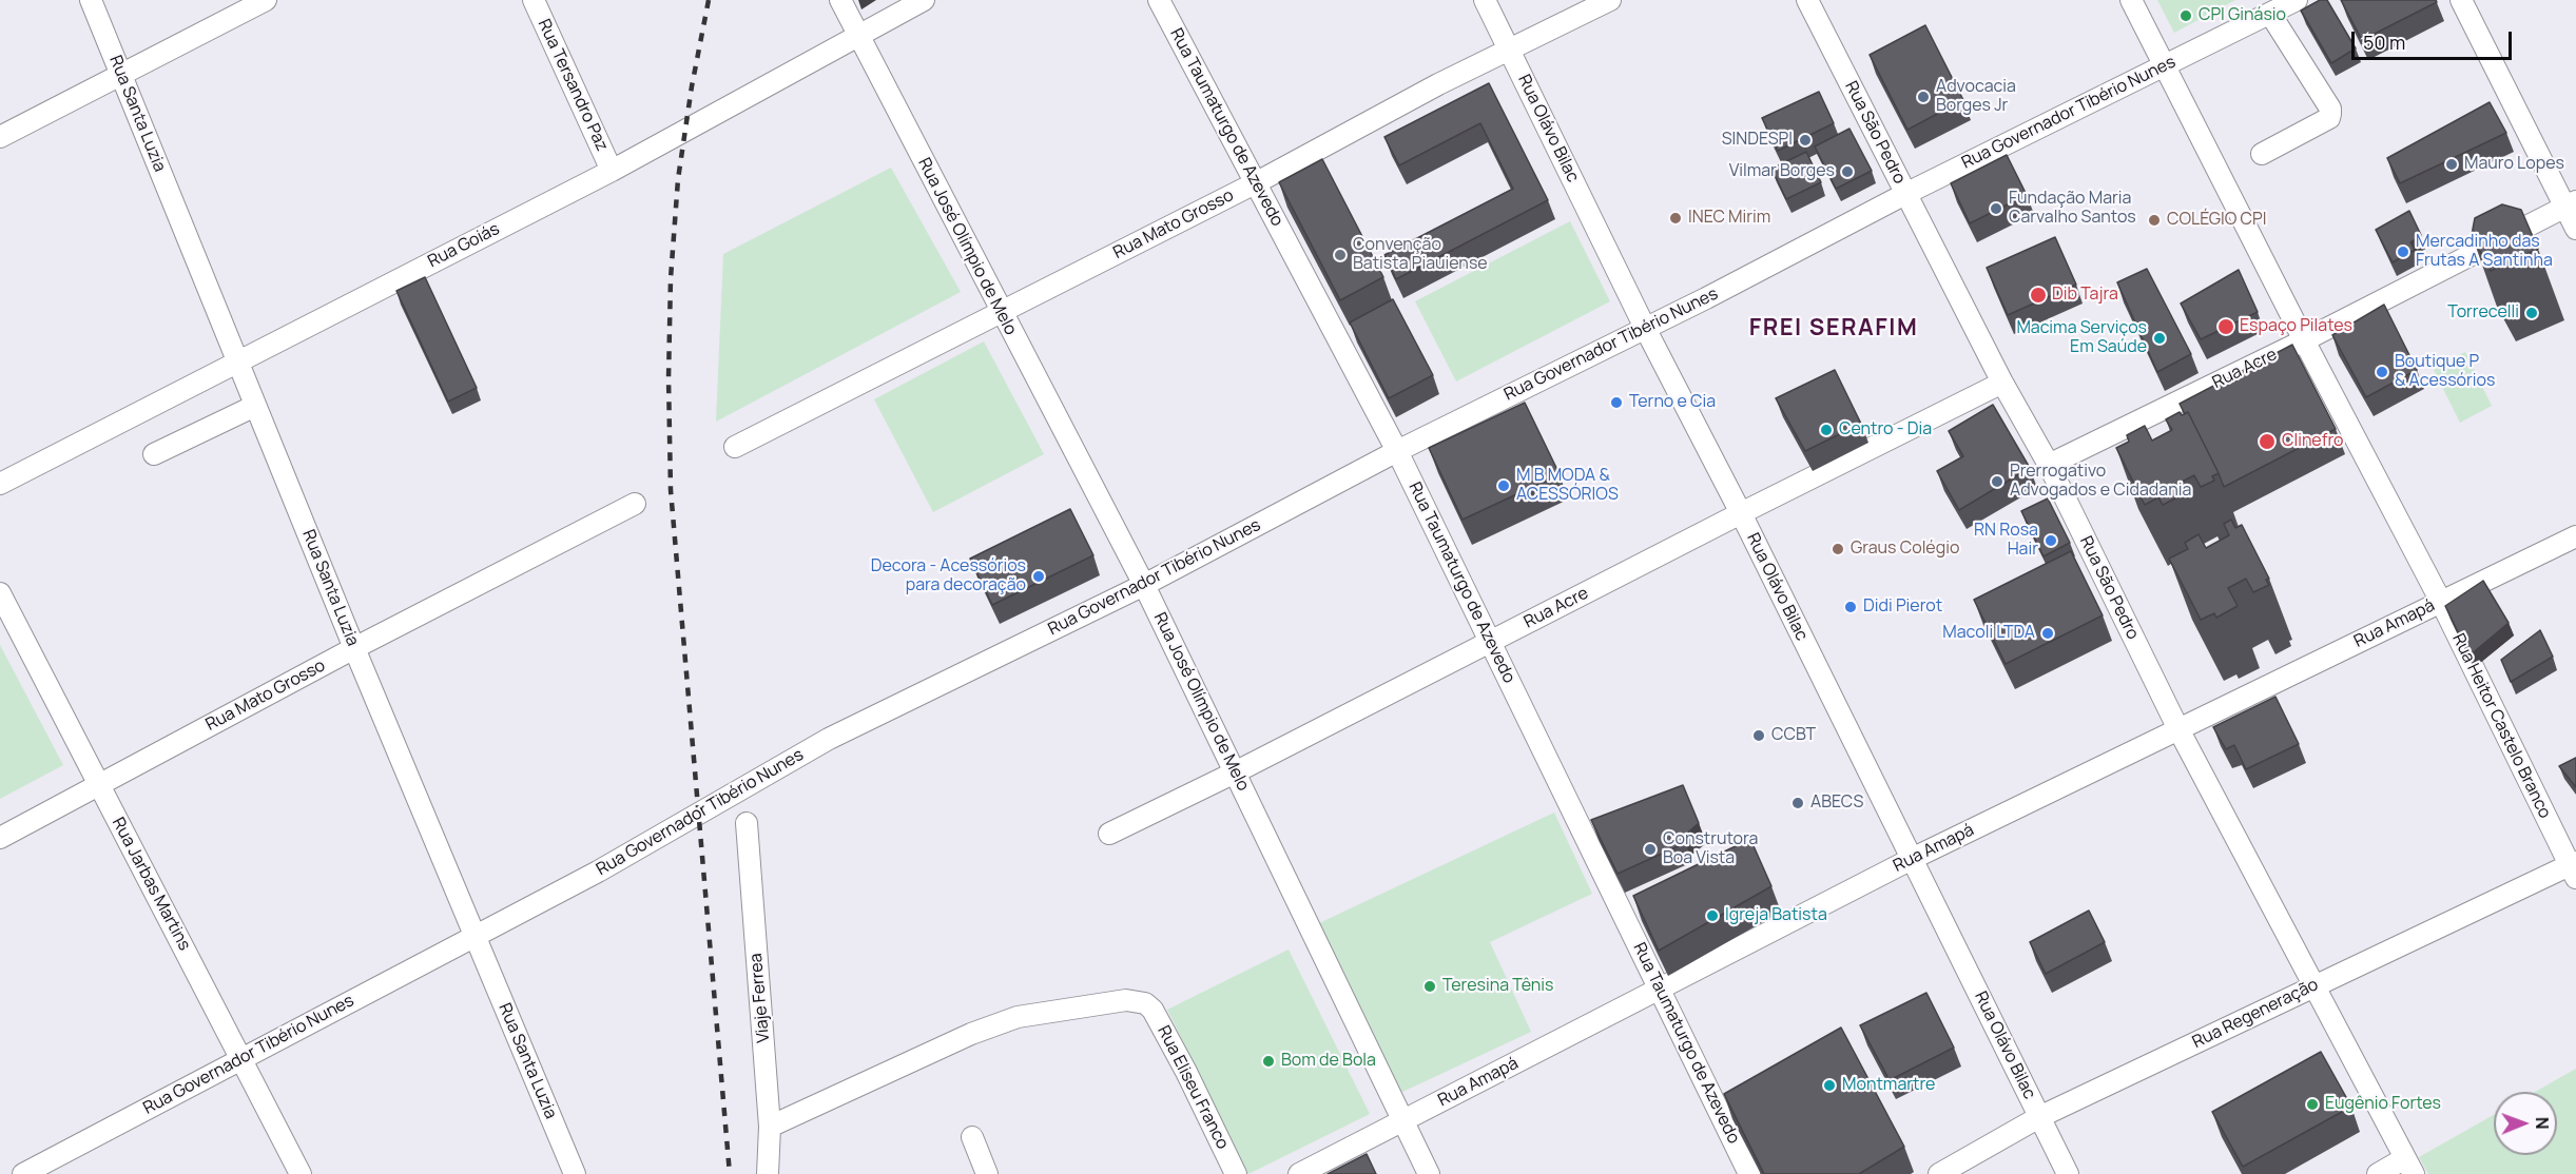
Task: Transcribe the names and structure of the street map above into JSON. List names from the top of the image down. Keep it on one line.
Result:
{"streets":{"street":["Rua Tersandro Paz","Rua Governador Tibério Nunes","Rua Santa Luzia","Rua Taumaturgo de Azevedo","Rua Olávo Bilac","Rua São Pedro","Rua Mato Grosso","Rua Goiás","Rua José Olímpio de Melo","Rua Acre","Rua Amapá","Rua Heitor Castelo Branco","Rua Jarbas Martins","Viaje Ferrea","Rua Regeneração","Rua Eliseu Franco"]},"crossings":[["Rua Tersandro Paz","Rua Goiás"],["Rua Governador Tibério Nunes","Rua Santa Luzia"],["Rua Governador Tibério Nunes","Rua Taumaturgo de Azevedo"],["Rua Governador Tibério Nunes","Rua Olávo Bilac"],["Rua Governador Tibério Nunes","Rua São Pedro"],["Rua Governador Tibério Nunes","Rua José Olímpio de Melo"],["Rua Governador Tibério Nunes","Rua Heitor Castelo Branco"],["Rua Governador Tibério Nunes","Rua Jarbas Martins"],["Rua Santa Luzia","Rua Mato Grosso"],["Rua Santa Luzia","Rua Goiás"],["Rua Taumaturgo de Azevedo","Rua Mato Grosso"],["Rua Taumaturgo de Azevedo","Rua Acre"],["Rua Taumaturgo de Azevedo","Rua Amapá"],["Rua Olávo Bilac","Rua Mato Grosso"],["Rua Olávo Bilac","Rua Acre"],["Rua Olávo Bilac","Rua Amapá"],["Rua Olávo Bilac","Rua Regeneração"],["Rua São Pedro","Rua Acre"],["Rua São Pedro","Rua Amapá"],["Rua São Pedro","Rua Regeneração"],["Rua Mato Grosso","Rua José Olímpio de Melo"],["Rua Mato Grosso","Rua Jarbas Martins"],["Rua Goiás","Rua José Olímpio de Melo"],["Rua José Olímpio de Melo","Rua Acre"],["Rua José Olímpio de Melo","Rua Amapá"],["Rua Acre","Rua Heitor Castelo Branco"],["Rua Amapá","Rua Heitor Castelo Branco"],["Rua Heitor Castelo Branco","Rua Regeneração"],["Viaje Ferrea","Rua Eliseu Franco"]],"districts":["FREI SERAFIM"],"places":["CPI Ginásio","Advocacia Borges Jr","SINDESPI","Mauro Lopes","Vilmar Borges","Fundação Maria Carvalho Santos","INEC Mirim","COLÉGIO CPI","Mercadinho das Frutas A Santinha","Convenção Batista Piauiense","Dib Tajra","Torrecelli","Espaço Pilates","Macima Serviços Em Saúde","Boutique P & Acessórios","Terno e Cia","Centro - Dia","Clinefro","Prerrogativo Advogados e Cidadania","M B MODA & ACESSÓRIOS","RN Rosa Hair","Graus Colégio","Decora - Acessórios para decoração","Didi Pierot","Macoli LTDA","CCBT","ABECS","Construtora Boa Vista","Igreja Batista","Teresina Tênis","Bom de Bola","Montmartre","Eugênio Fortes"],"scale_bar":"50 m","north":"right"}
